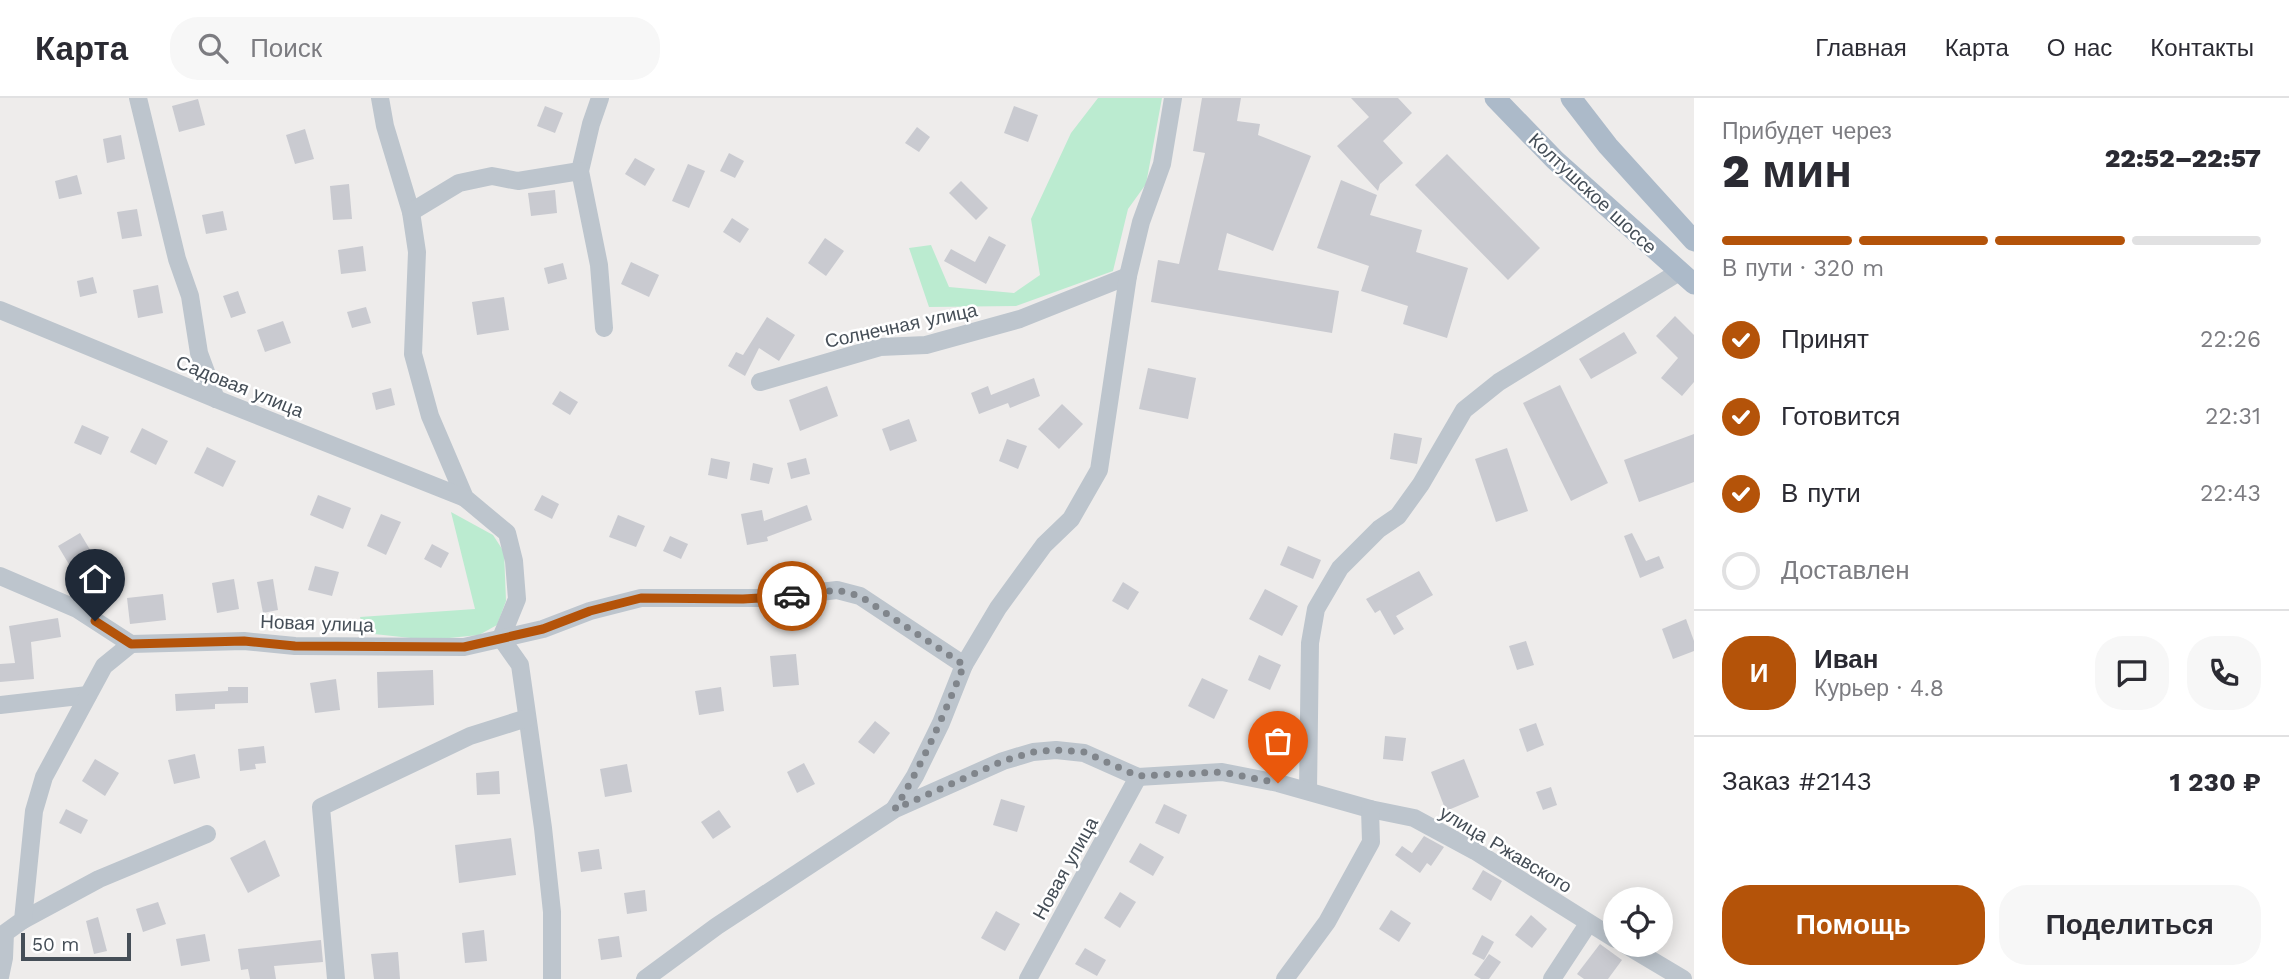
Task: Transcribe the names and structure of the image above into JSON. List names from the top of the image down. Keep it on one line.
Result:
{"streets":{"main road":["Колтушское шоссе"],"street":["Солнечная улица","Садовая улица","Новая улица","улица Ржавского"]},"crossings":[["Новая улица","улица Ржавского"]],"scale_bar":"50 m","page":{"header":"Карта","search":"Поиск","nav":["Главная","Карта","О нас","Контакты"],"heading":["2 мин","Прибудет через","22:52–22:57"],"panel":["Иван","Курьер · 4.8","Заказ #2143","1 230 ₽"],"bar":"В пути · 320 m","list":[["Принят","22:26"],["Готовится","22:31"],["В пути","22:43"],"Доставлен"],"round":"И","buttons":["Помощь","Поделиться"],"scale":"50 m"}}
